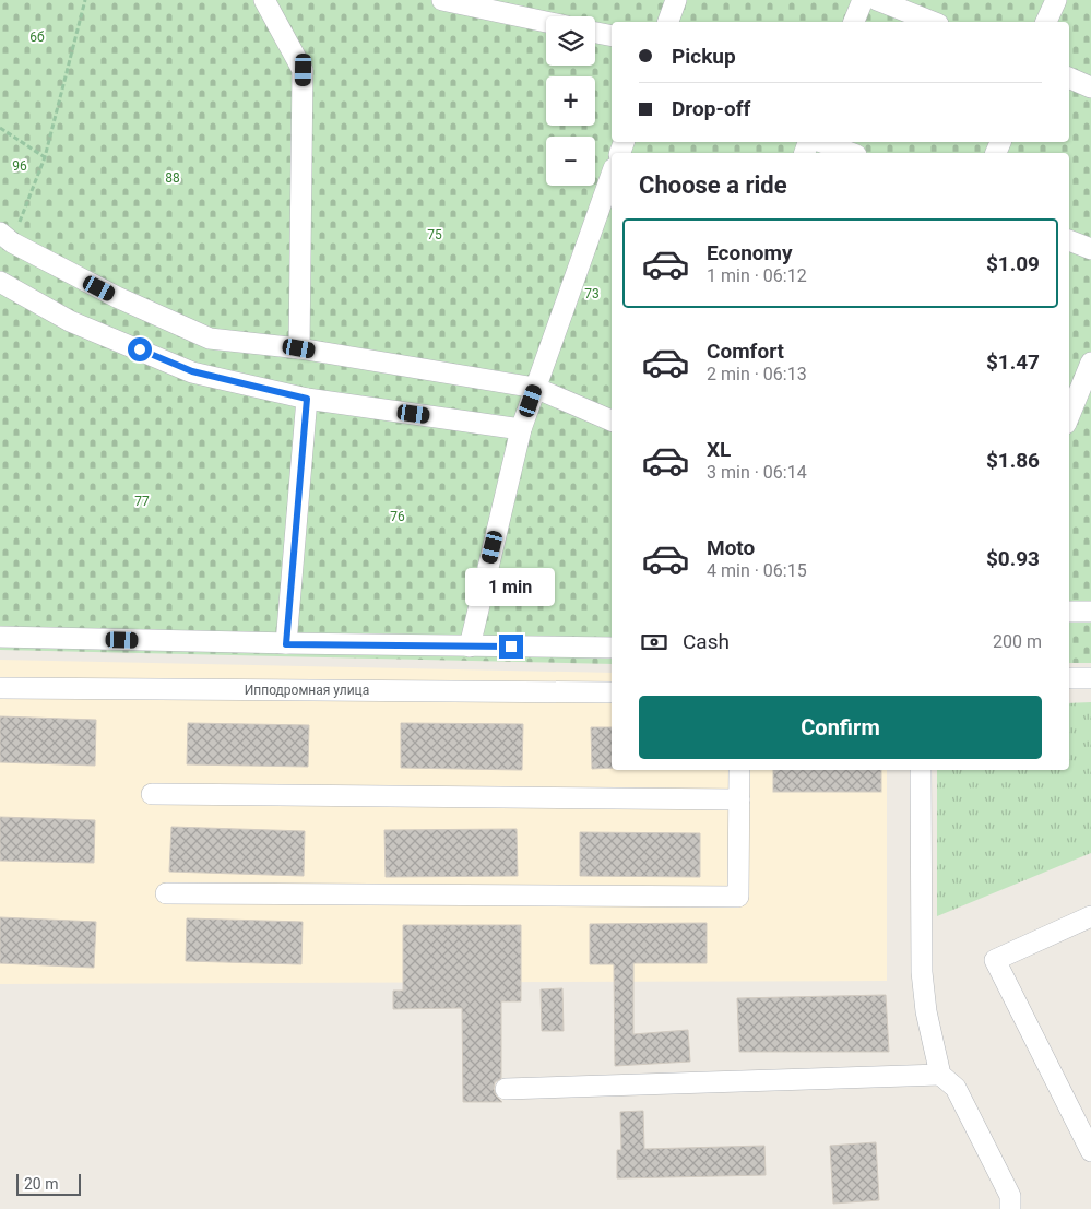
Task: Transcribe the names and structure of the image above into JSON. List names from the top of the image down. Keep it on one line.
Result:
{"streets":{"street":["Ипподромная улица"]},"parks":["6б","96","88","75","73","77","76"],"scale_bar":"20 m","page":{"map_buttons":["+","−"],"banner":["Pickup","Drop-off"],"heading":"Choose a ride","list":[{"name":"Economy","note":"1 min · 06:12","value":"$1.09"},{"name":"Comfort","note":"2 min · 06:13","value":"$1.47"},{"name":"XL","note":"3 min · 06:14","value":"$1.86"},{"name":"Moto","note":"4 min · 06:15","value":"$0.93"}],"bubble":"1 min","pay":["Cash","200 m"],"buttons":"Confirm","scale":"20 m"}}
